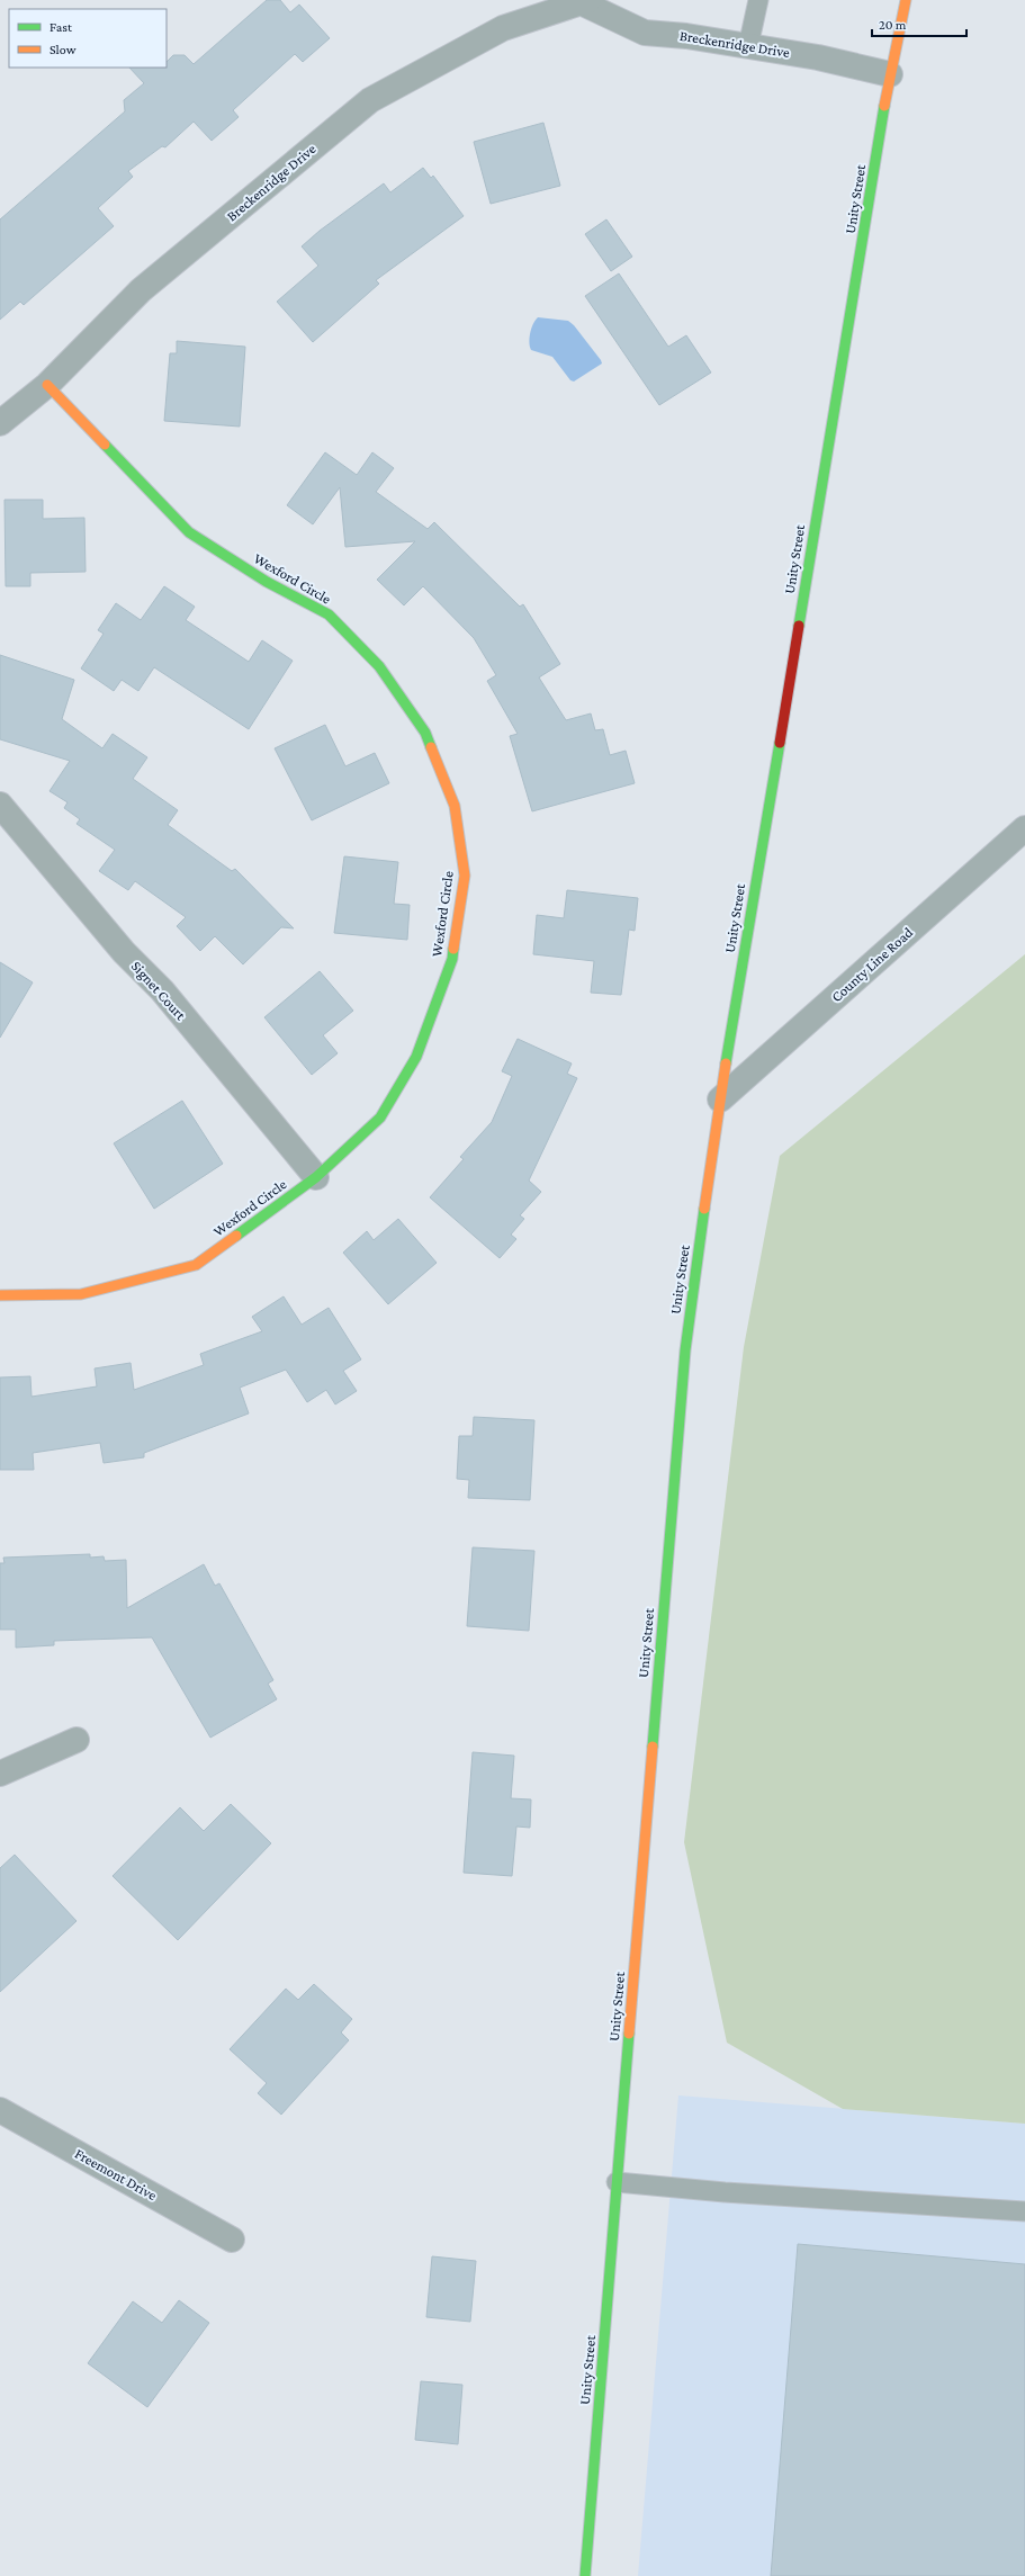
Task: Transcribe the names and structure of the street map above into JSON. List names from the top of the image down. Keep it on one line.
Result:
{"streets":{"street":["Breckenridge Drive","Unity Street","Wexford Circle","County Line Road","Signet Court","Freemont Drive"]},"crossings":[["Breckenridge Drive","Unity Street"],["Breckenridge Drive","Wexford Circle"],["Unity Street","County Line Road"],["Wexford Circle","Signet Court"]],"legend":["Fast","Slow"],"scale_bar":"20 m"}
